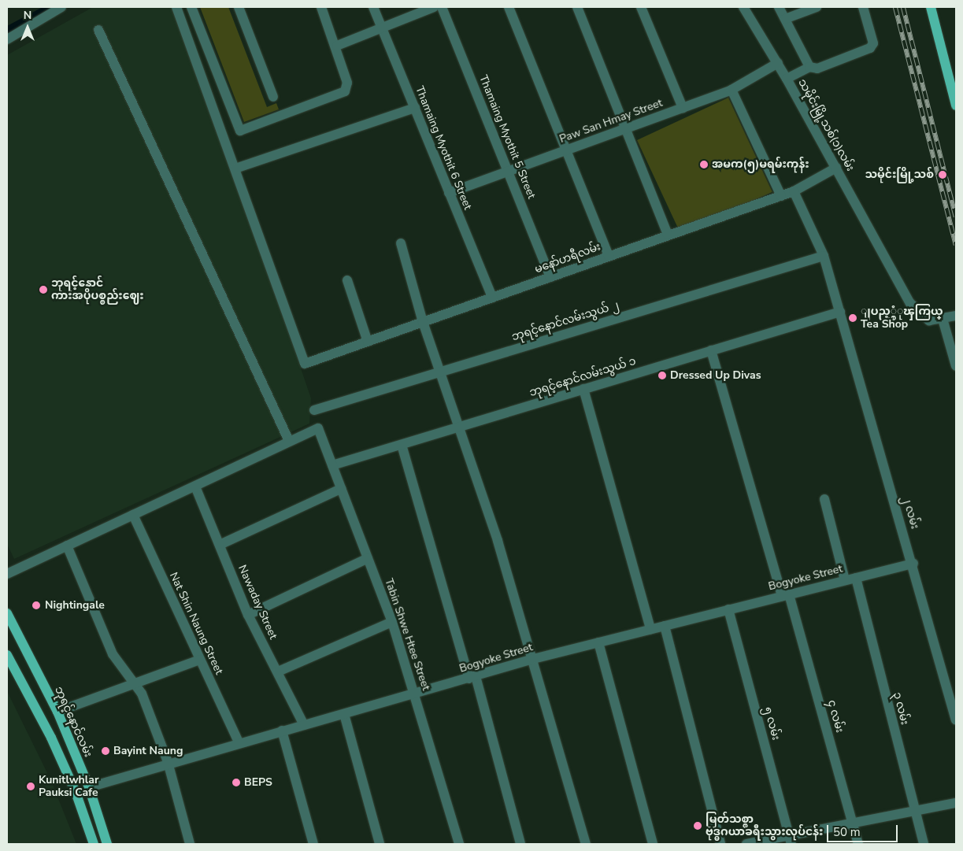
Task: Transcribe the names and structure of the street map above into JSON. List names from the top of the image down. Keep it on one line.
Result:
{"streets":{"main road":["ဘုရင့်နောင်လမ်း"],"street":["Paw San Hmay Street","သမိုင်းမြို့သစ်(၁)လမ်း","Thamaing Myothit 5 Street","Thamaing Myothit 6 Street","မနော်ဟရီလမ်း","ဘုရင့်နောင်လမ်းသွယ် ၂","ဘုရင့်နောင်လမ်းသွယ် ၁","၂ လမ်း","Bogyoke Street","Nawaday Street","Nat Shin Naung Street","Tabin Shwe Htee Street","၃ လမ်း","၄ လမ်း","၅ လမ်း"]},"crossings":[["Paw San Hmay Street","သမိုင်းမြို့သစ်(၁)လမ်း"],["Paw San Hmay Street","Thamaing Myothit 5 Street"],["Paw San Hmay Street","Thamaing Myothit 6 Street"],["သမိုင်းမြို့သစ်(၁)လမ်း","မနော်ဟရီလမ်း"],["Thamaing Myothit 5 Street","မနော်ဟရီလမ်း"],["Thamaing Myothit 6 Street","မနော်ဟရီလမ်း"],["မနော်ဟရီလမ်း","၂ လမ်း"],["ဘုရင့်နောင်လမ်းသွယ် ၂","၂ လမ်း"],["ဘုရင့်နောင်လမ်းသွယ် ၁","၂ လမ်း"],["ဘုရင့်နောင်လမ်းသွယ် ၁","Tabin Shwe Htee Street"],["ဘုရင့်နောင်လမ်းသွယ် ၁","၄ လမ်း"],["၂ လမ်း","Bogyoke Street"],["Bogyoke Street","Nawaday Street"],["Bogyoke Street","Nat Shin Naung Street"],["Bogyoke Street","Tabin Shwe Htee Street"],["Bogyoke Street","၃ လမ်း"],["Bogyoke Street","၄ လမ်း"],["Bogyoke Street","ဘုရင့်နောင်လမ်း"],["Bogyoke Street","၅ လမ်း"]],"places":["အမက(၅)မရမ်းကုန်း","သမိုင်းမြို့သစ်","ဘုရင့်နောင် ကားအပိုပစ္စည်းဈေး","ျပည့္စံုၾကြယ္ Tea Shop","Dressed Up Divas","Nightingale","Bayint Naung","BEPS","Kunitlwhlar Pauksi Cafe","မြတ်သစ္စာ ဗုဒ္ဓဂယာခရီးသွားလုပ်ငန်း"],"scale_bar":"50 m","north":"top"}
